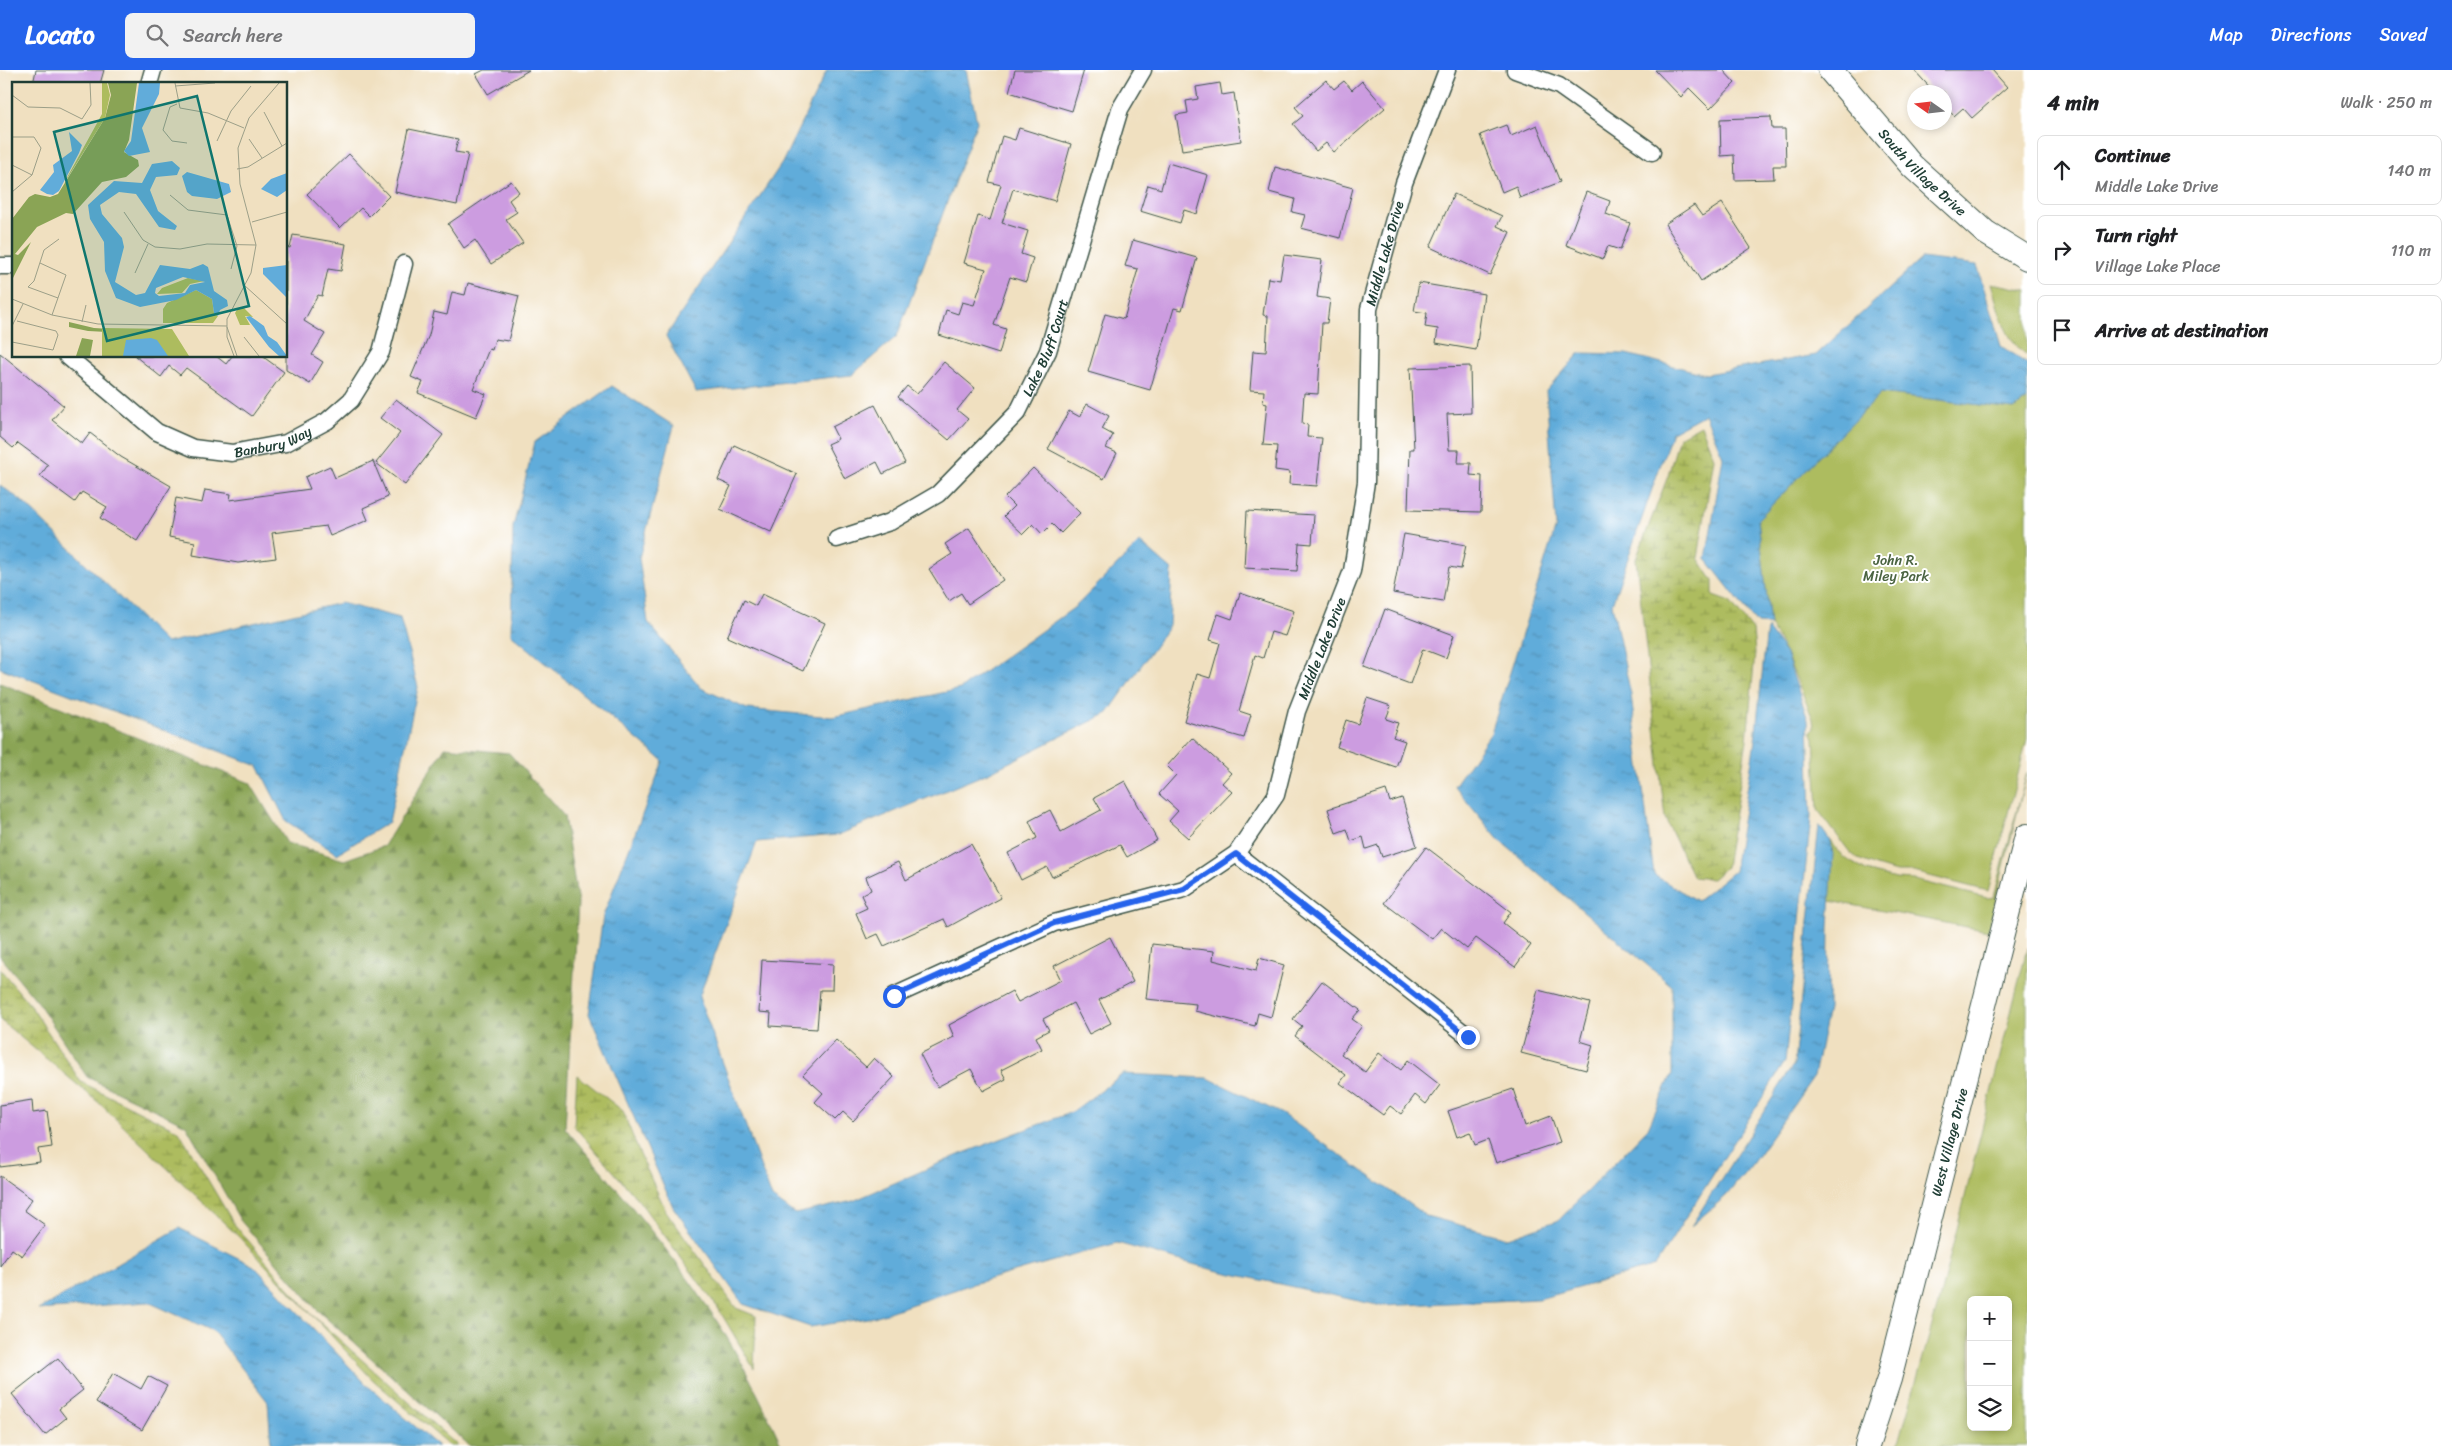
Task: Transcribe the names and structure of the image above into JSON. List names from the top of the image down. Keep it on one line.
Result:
{"streets":{"street":["South Village Drive","Middle Lake Drive","Lake Bluff Court","Banbury Way","West Village Drive"]},"parks":["John R. Miley Park"],"north":"left","page":{"header":"Locato","search":"Search here","nav":["Map","Directions","Saved"],"heading":["4 min","Walk · 250 m"],"list":[["Continue","Middle Lake Drive","140 m"],["Turn right","Village Lake Place","110 m"],"Arrive at destination"],"map_buttons":["+","−"]}}
